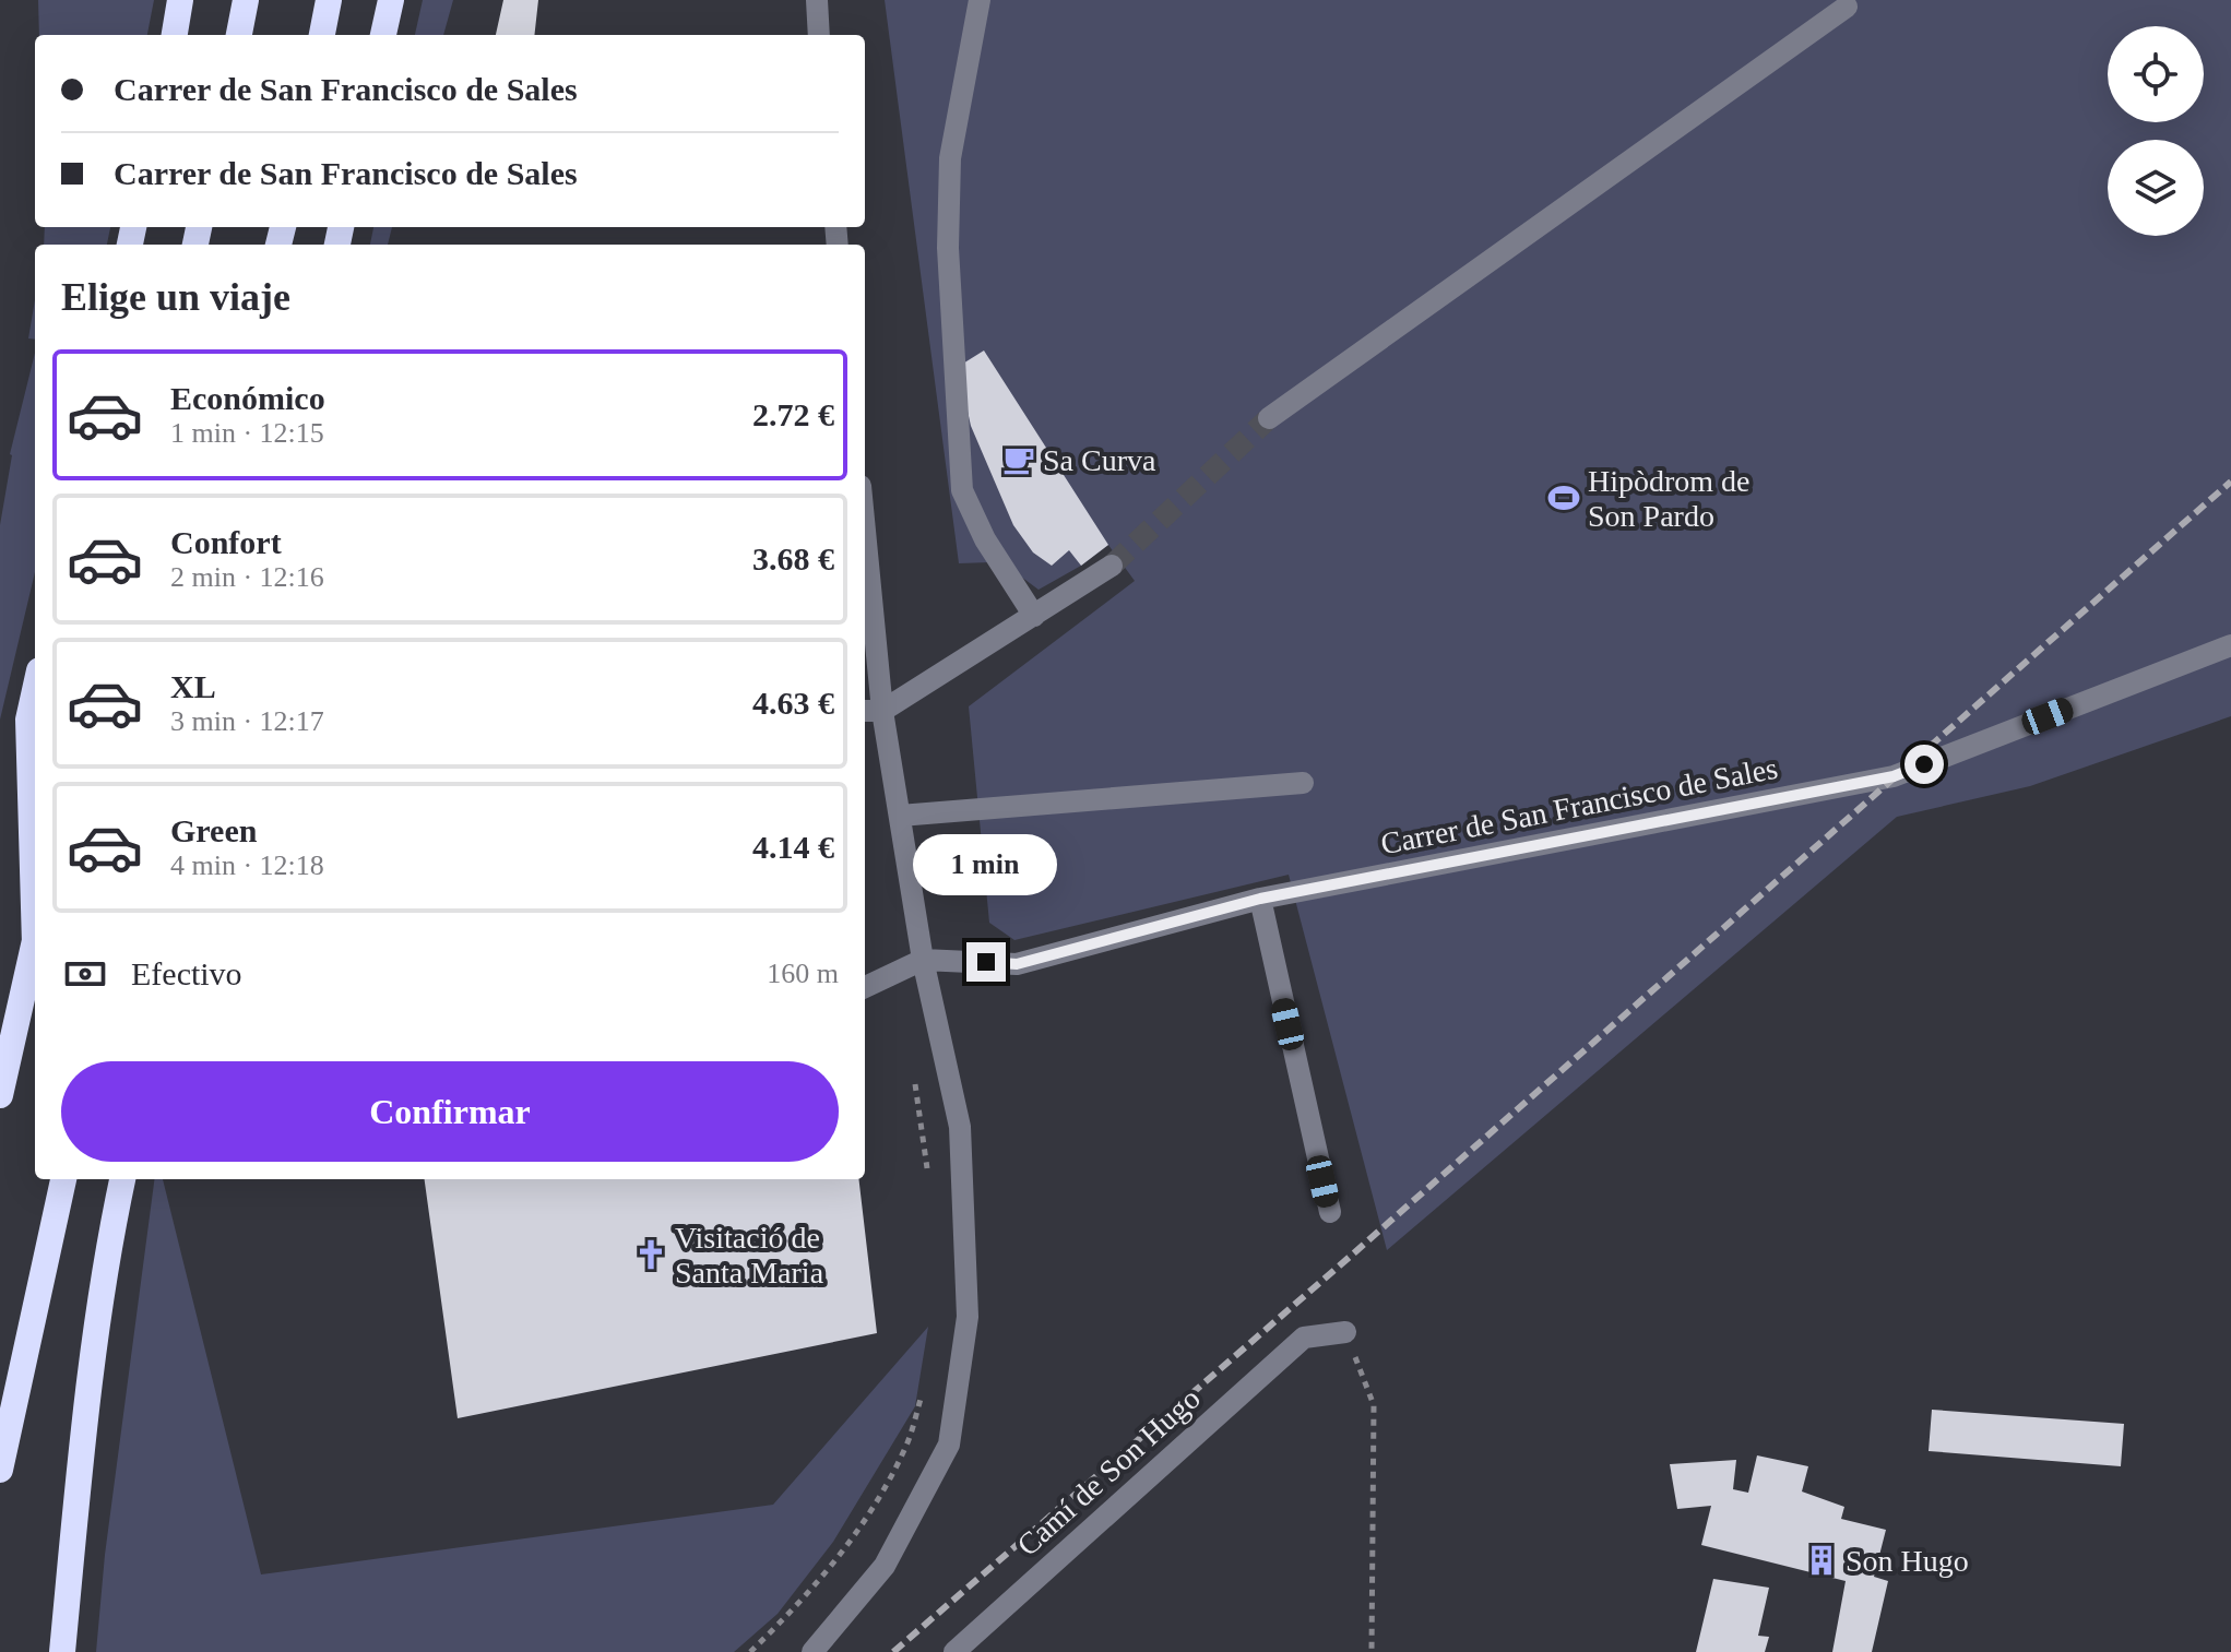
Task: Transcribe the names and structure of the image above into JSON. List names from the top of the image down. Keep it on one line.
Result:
{"streets":{"street":["Carrer de San Francisco de Sales","Camí de Son Hugo"]},"places":{"cafe":["Sa Curva"],"sports":["Hipòdrom de Son Pardo"],"church":["Visitació de Santa Maria"],"building":["Son Hugo"]},"page":{"banner":["Carrer de San Francisco de Sales","Carrer de San Francisco de Sales"],"heading":"Elige un viaje","list":[{"name":"Económico","note":"1 min · 12:15","value":"2.72 €"},{"name":"Confort","note":"2 min · 12:16","value":"3.68 €"},{"name":"XL","note":"3 min · 12:17","value":"4.63 €"},{"name":"Green","note":"4 min · 12:18","value":"4.14 €"}],"bubble":"1 min","pay":["Efectivo","160 m"],"buttons":"Confirmar"}}
